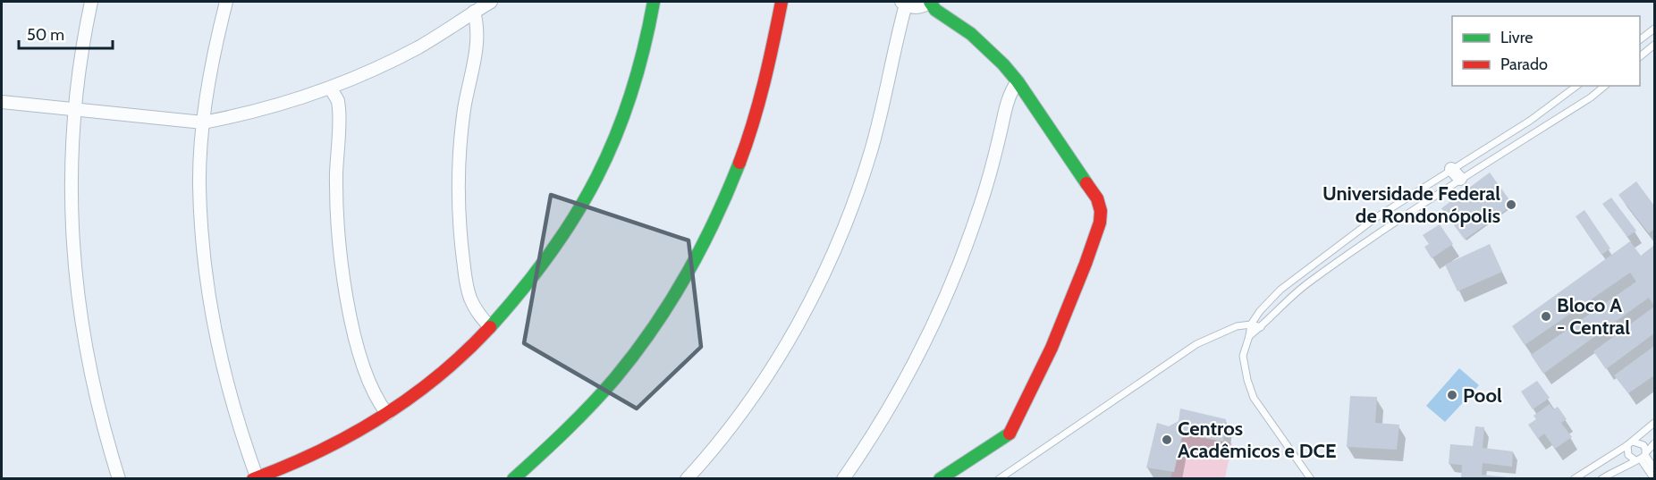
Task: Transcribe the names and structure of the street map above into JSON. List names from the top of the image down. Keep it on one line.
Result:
{"places":["Universidade Federal de Rondonópolis","Bloco A - Central","Pool","Centros Acadêmicos e DCE"],"legend":["Livre","Parado"],"scale_bar":"50 m"}
